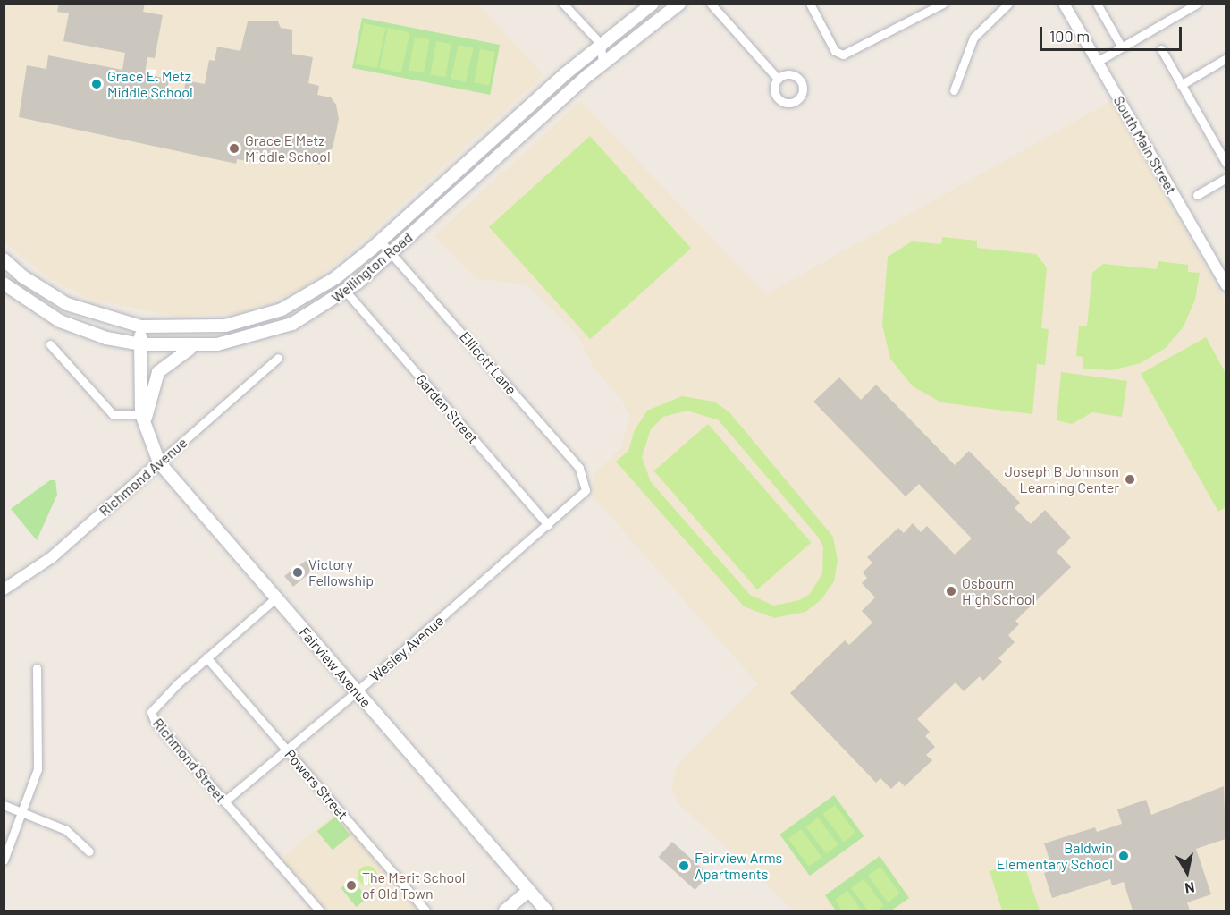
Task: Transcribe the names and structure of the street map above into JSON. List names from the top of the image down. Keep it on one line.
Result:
{"streets":{"main road":["Wellington Road","Fairview Avenue"],"street":["South Main Street","Ellicott Lane","Garden Street","Richmond Avenue","Wesley Avenue","Richmond Street","Powers Street"]},"crossings":[["Wellington Road","Ellicott Lane"],["Wellington Road","Garden Street"],["Wellington Road","Fairview Avenue"],["Ellicott Lane","Wesley Avenue"],["Garden Street","Wesley Avenue"],["Richmond Avenue","Fairview Avenue"],["Wesley Avenue","Fairview Avenue"],["Wesley Avenue","Richmond Street"],["Wesley Avenue","Powers Street"],["Fairview Avenue","Richmond Street"],["Richmond Street","Powers Street"]],"places":["Grace E. Metz Middle School","Grace E Metz Middle School","Joseph B Johnson Learning Center","Victory Fellowship","Osbourn High School","Baldwin Elementary School","Fairview Arms Apartments","The Merit School of Old Town"],"scale_bar":"100 m","north":"bottom"}
